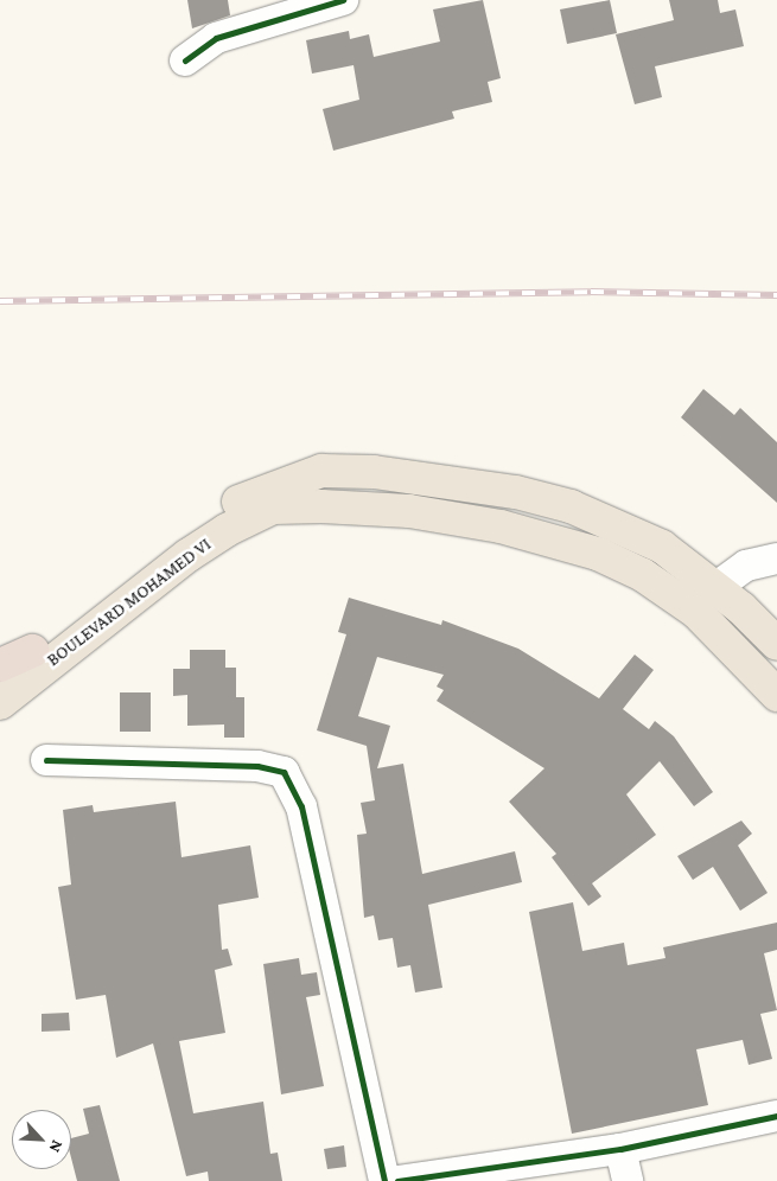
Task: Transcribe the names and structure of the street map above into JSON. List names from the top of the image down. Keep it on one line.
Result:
{"streets":{"main road":["BOULEVARD MOHAMED VI"]},"north":"bottom right"}
